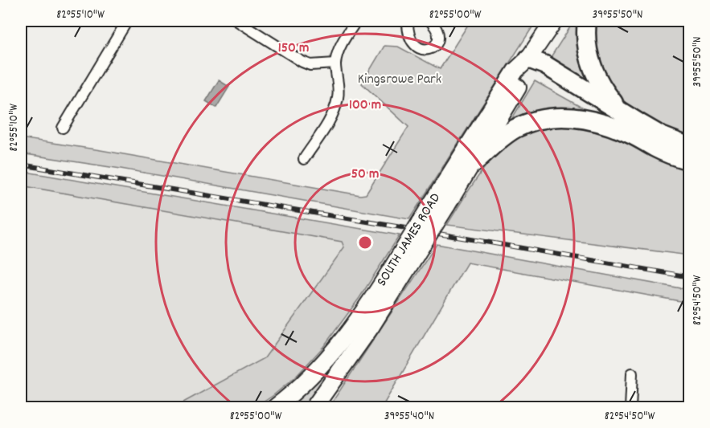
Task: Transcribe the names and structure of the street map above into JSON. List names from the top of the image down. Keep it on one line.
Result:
{"streets":{"main road":["SOUTH JAMES ROAD"]},"parks":["Kingsrowe Park"],"coordinates":["82°55'10\"W","82°55'00\"W","39°55'50\"N","82°54'50\"W","39°55'40\"N"],"rings":["150 m","100 m","50 m"]}
